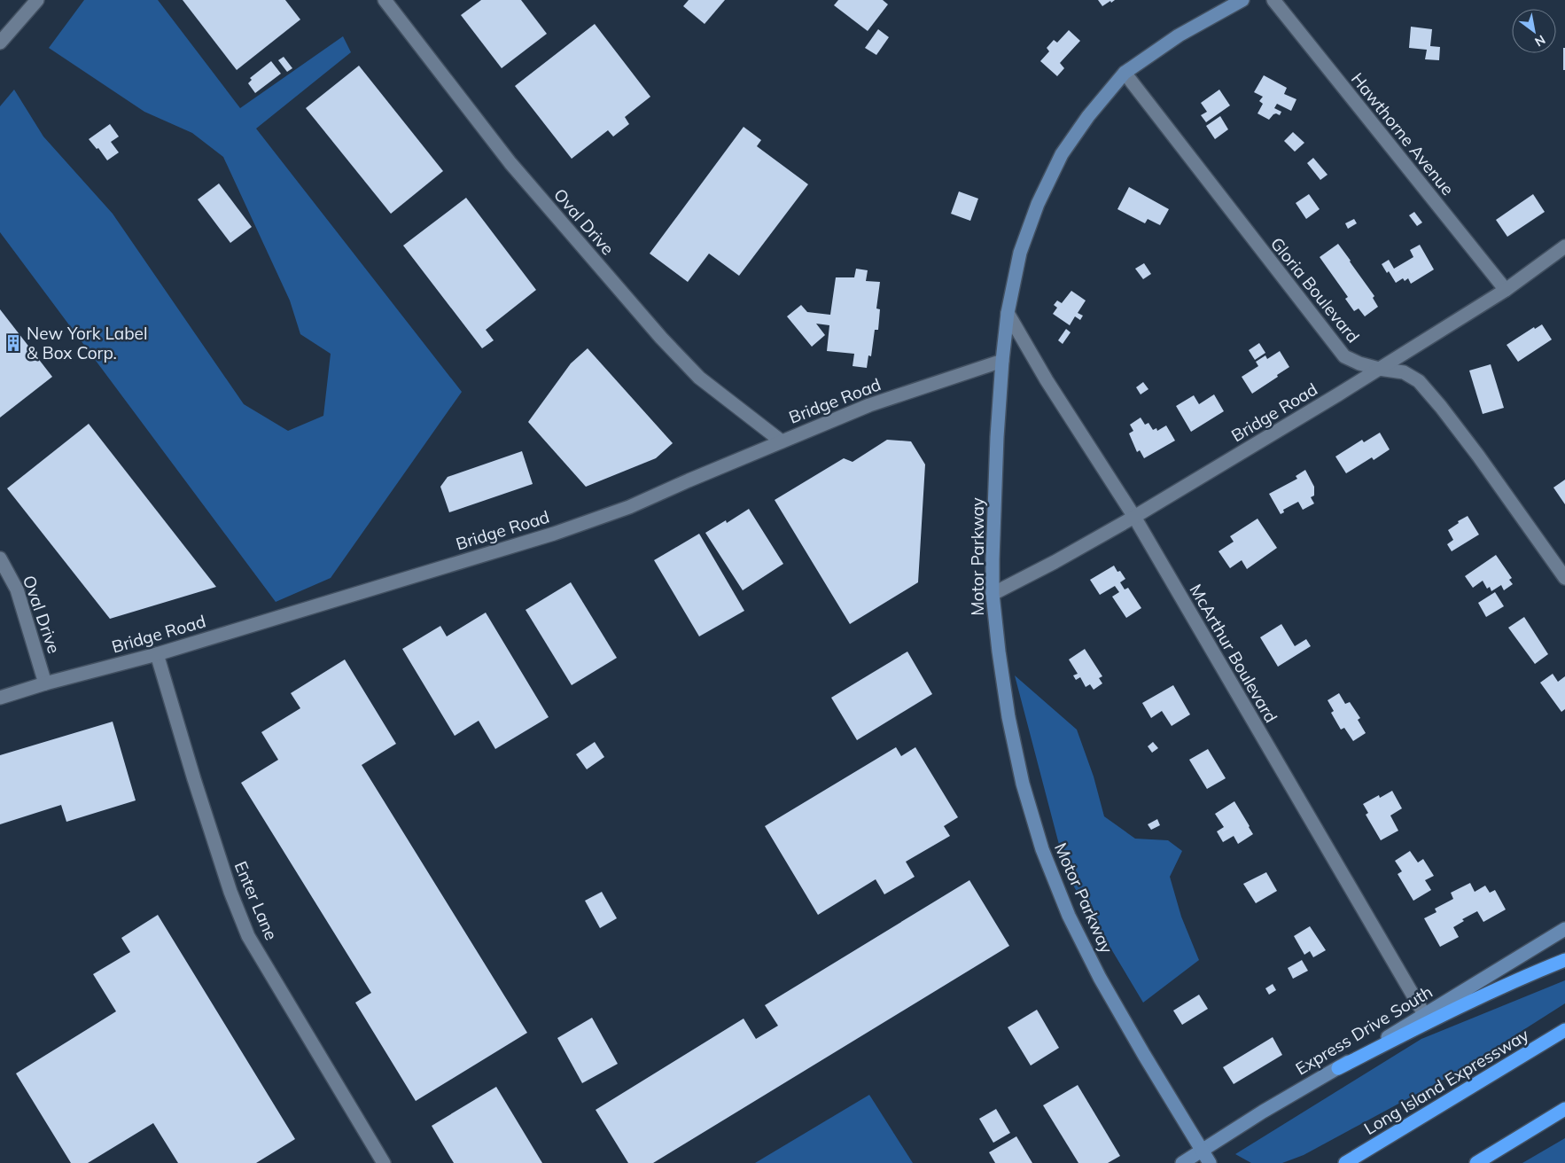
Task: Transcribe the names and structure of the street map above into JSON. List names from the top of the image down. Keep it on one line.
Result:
{"streets":{"highway":["Long Island Expressway"],"main road":["Motor Parkway","Express Drive South"],"street":["Hawthorne Avenue","Oval Drive","Gloria Boulevard","Bridge Road","McArthur Boulevard","Enter Lane"]},"crossings":[["Hawthorne Avenue","Bridge Road"],["Oval Drive","Bridge Road"],["Gloria Boulevard","Bridge Road"],["Gloria Boulevard","Motor Parkway"],["Bridge Road","Motor Parkway"],["Bridge Road","McArthur Boulevard"],["Bridge Road","Enter Lane"],["Motor Parkway","McArthur Boulevard"],["Motor Parkway","Express Drive South"],["McArthur Boulevard","Express Drive South"]],"places":{"building":["New York Label & Box Corp."]},"north":"bottom right"}
